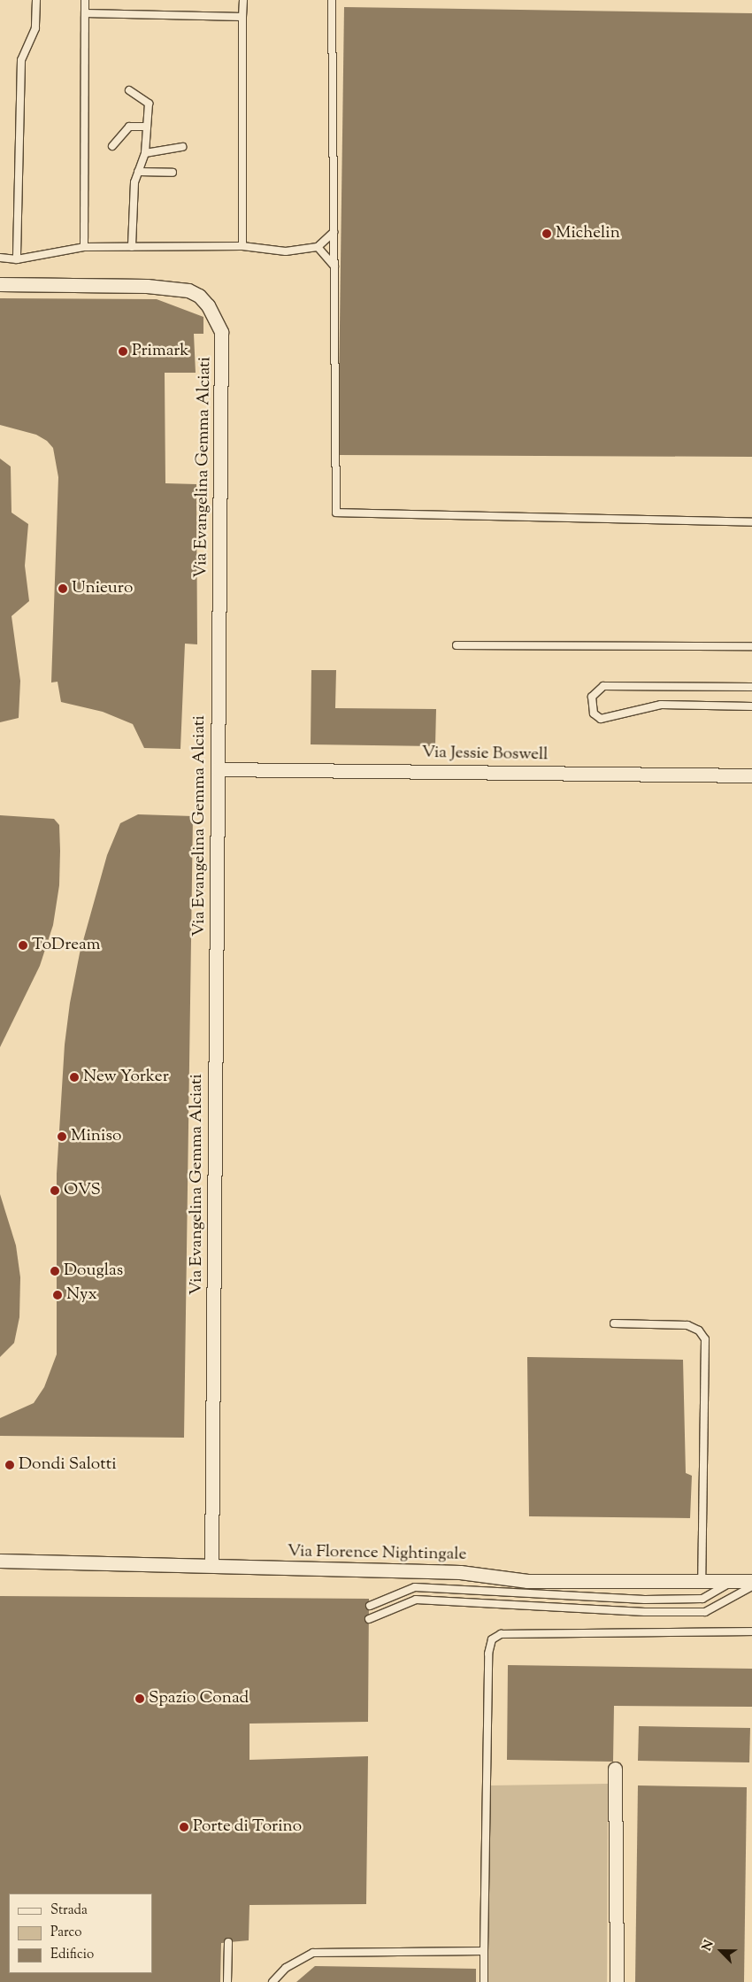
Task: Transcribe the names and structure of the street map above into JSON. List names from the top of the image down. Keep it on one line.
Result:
{"streets":{"street":["Via Evangelina Gemma Alciati","Via Jessie Boswell","Via Florence Nightingale"]},"crossings":[["Via Evangelina Gemma Alciati","Via Jessie Boswell"],["Via Evangelina Gemma Alciati","Via Florence Nightingale"]],"places":["Michelin","Primark","Unieuro","ToDream","New Yorker","Miniso","OVS","Douglas","Nyx","Dondi Salotti","Spazio Conad","Porte di Torino"],"legend":["Strada","Parco","Edificio"],"north":"top left"}
